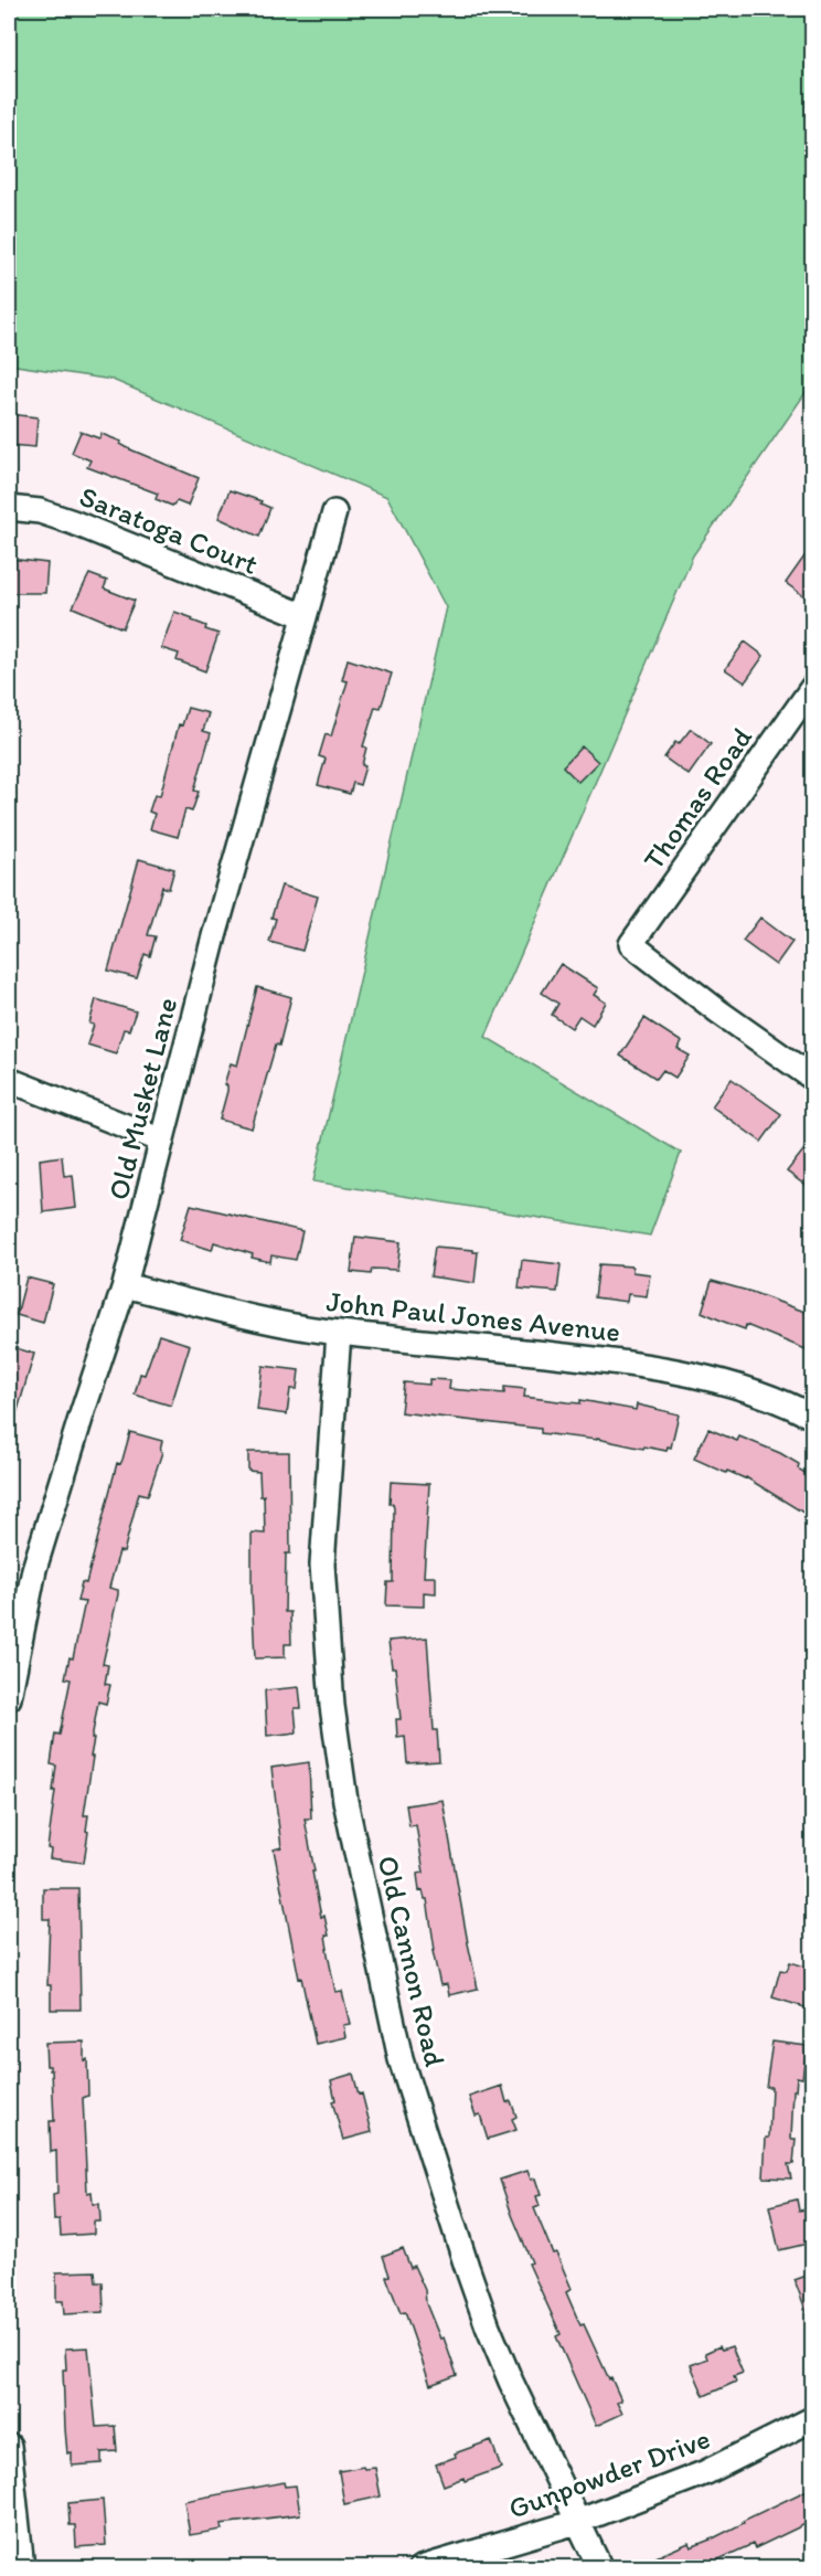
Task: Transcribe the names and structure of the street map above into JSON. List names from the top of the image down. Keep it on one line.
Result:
{"streets":{"street":["Saratoga Court","Thomas Road","Old Musket Lane","John Paul Jones Avenue","Old Cannon Road","Gunpowder Drive"]},"crossings":[["Saratoga Court","Old Musket Lane"],["Old Musket Lane","John Paul Jones Avenue"],["John Paul Jones Avenue","Old Cannon Road"],["Old Cannon Road","Gunpowder Drive"]]}
